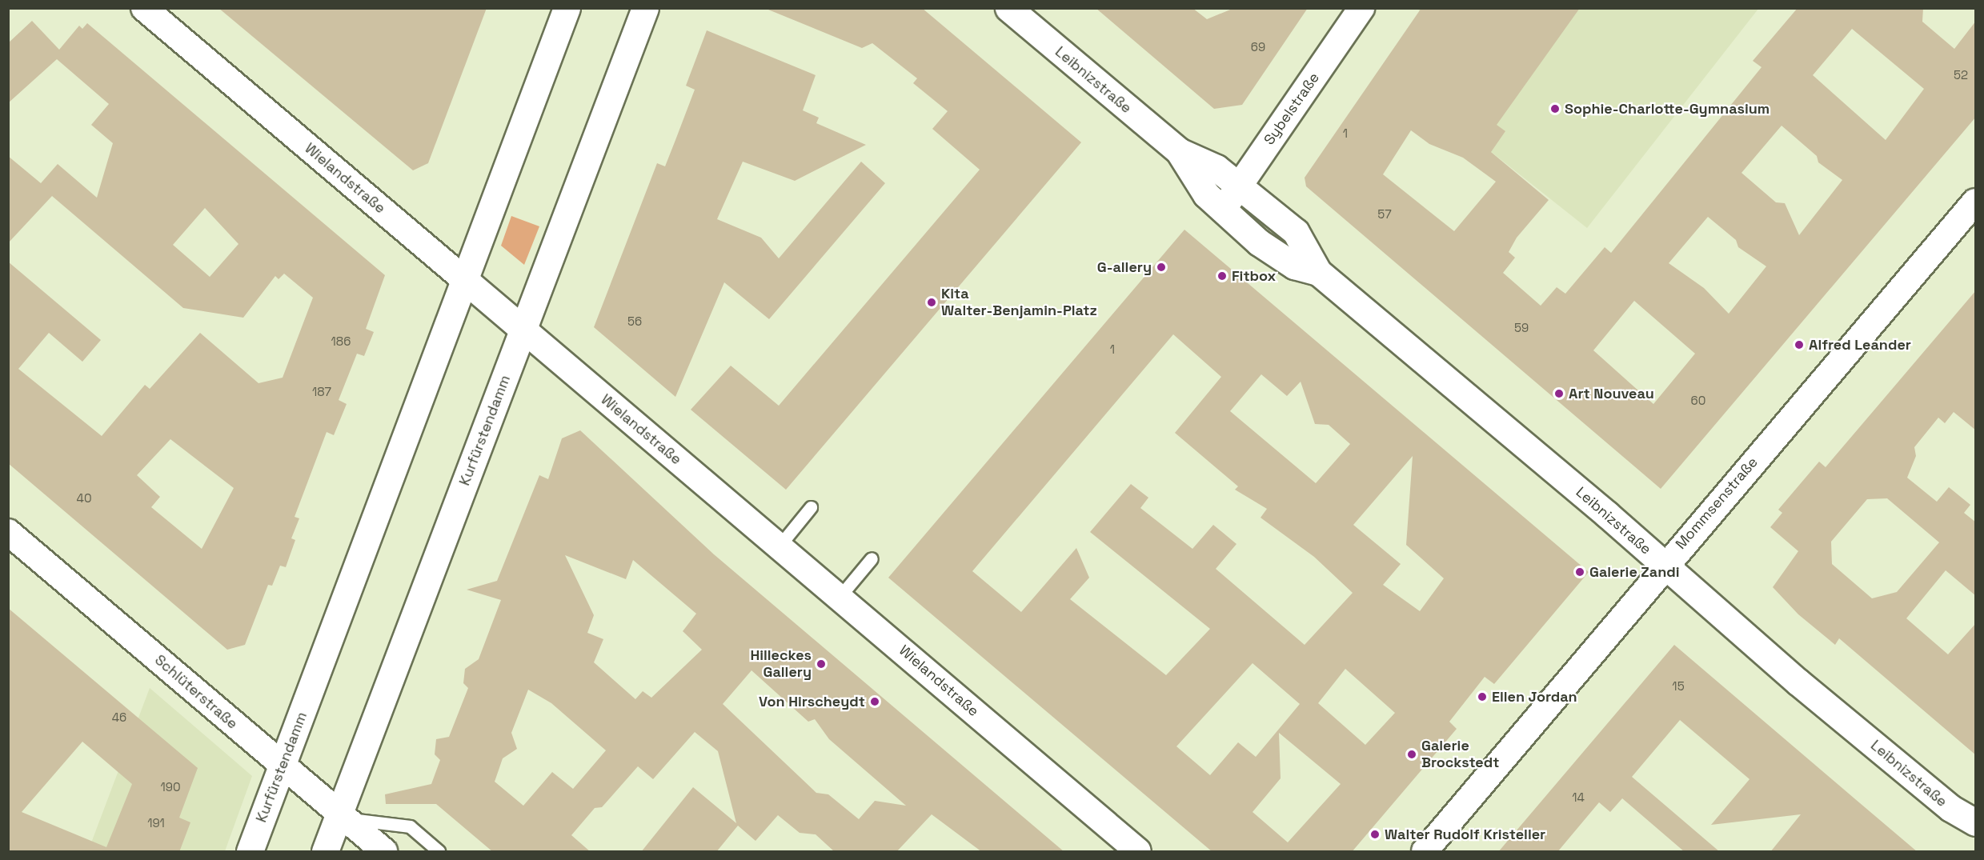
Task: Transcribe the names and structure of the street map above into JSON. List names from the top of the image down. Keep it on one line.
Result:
{"streets":{"main road":["Leibnizstraße","Wielandstraße","Kurfürstendamm"],"street":["Sybelstraße","Mommsenstraße","Schlüterstraße"]},"crossings":[["Leibnizstraße","Sybelstraße"],["Leibnizstraße","Mommsenstraße"],["Wielandstraße","Kurfürstendamm"],["Kurfürstendamm","Schlüterstraße"]],"places":["Sophie-Charlotte-Gymnasium","G-allery","Fitbox","Kita Walter-Benjamin-Platz","Alfred Leander","Art Nouveau","Galerie Zandi","Hilleckes Gallery","Ellen Jordan","Von Hirscheydt","Galerie Brockstedt","Walter Rudolf Kristeller"],"house_numbers":["69","52","1","57","56","59","186","1","187","60","40","15","46","190","14","191"]}
